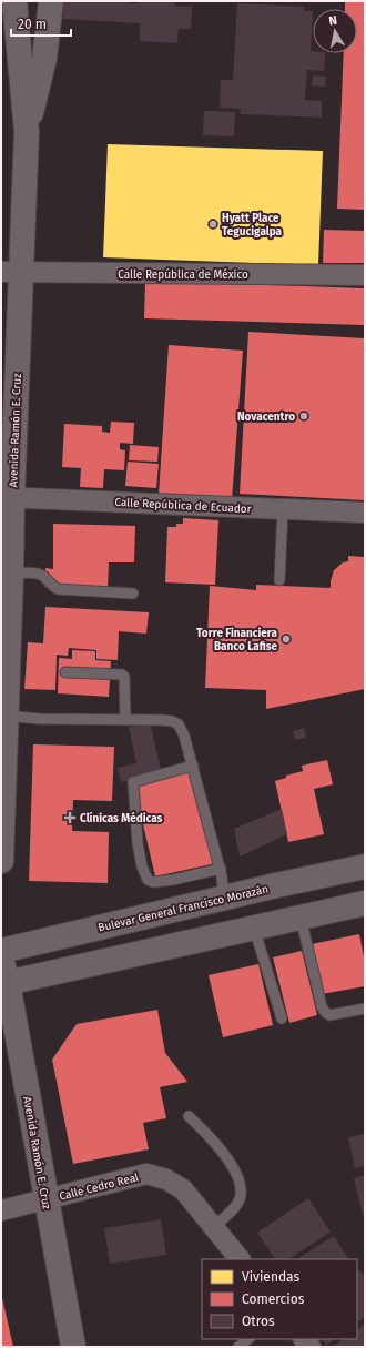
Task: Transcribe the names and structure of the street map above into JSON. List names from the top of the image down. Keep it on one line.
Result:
{"streets":{"street":["Calle República de México","Avenida Ramón E. Cruz","Calle República de Ecuador","Bulevar General Francisco Morazán","Calle Cedro Real"]},"crossings":[["Calle República de México","Avenida Ramón E. Cruz"],["Avenida Ramón E. Cruz","Calle República de Ecuador"],["Avenida Ramón E. Cruz","Calle Cedro Real"]],"places":{"other":["Hyatt Place Tegucigalpa","Novacentro","Torre Financiera Banco Lafise"],"health":["Clínicas Médicas"]},"legend":["Viviendas","Comercios","Otros"],"scale_bar":"20 m","north":"top"}
